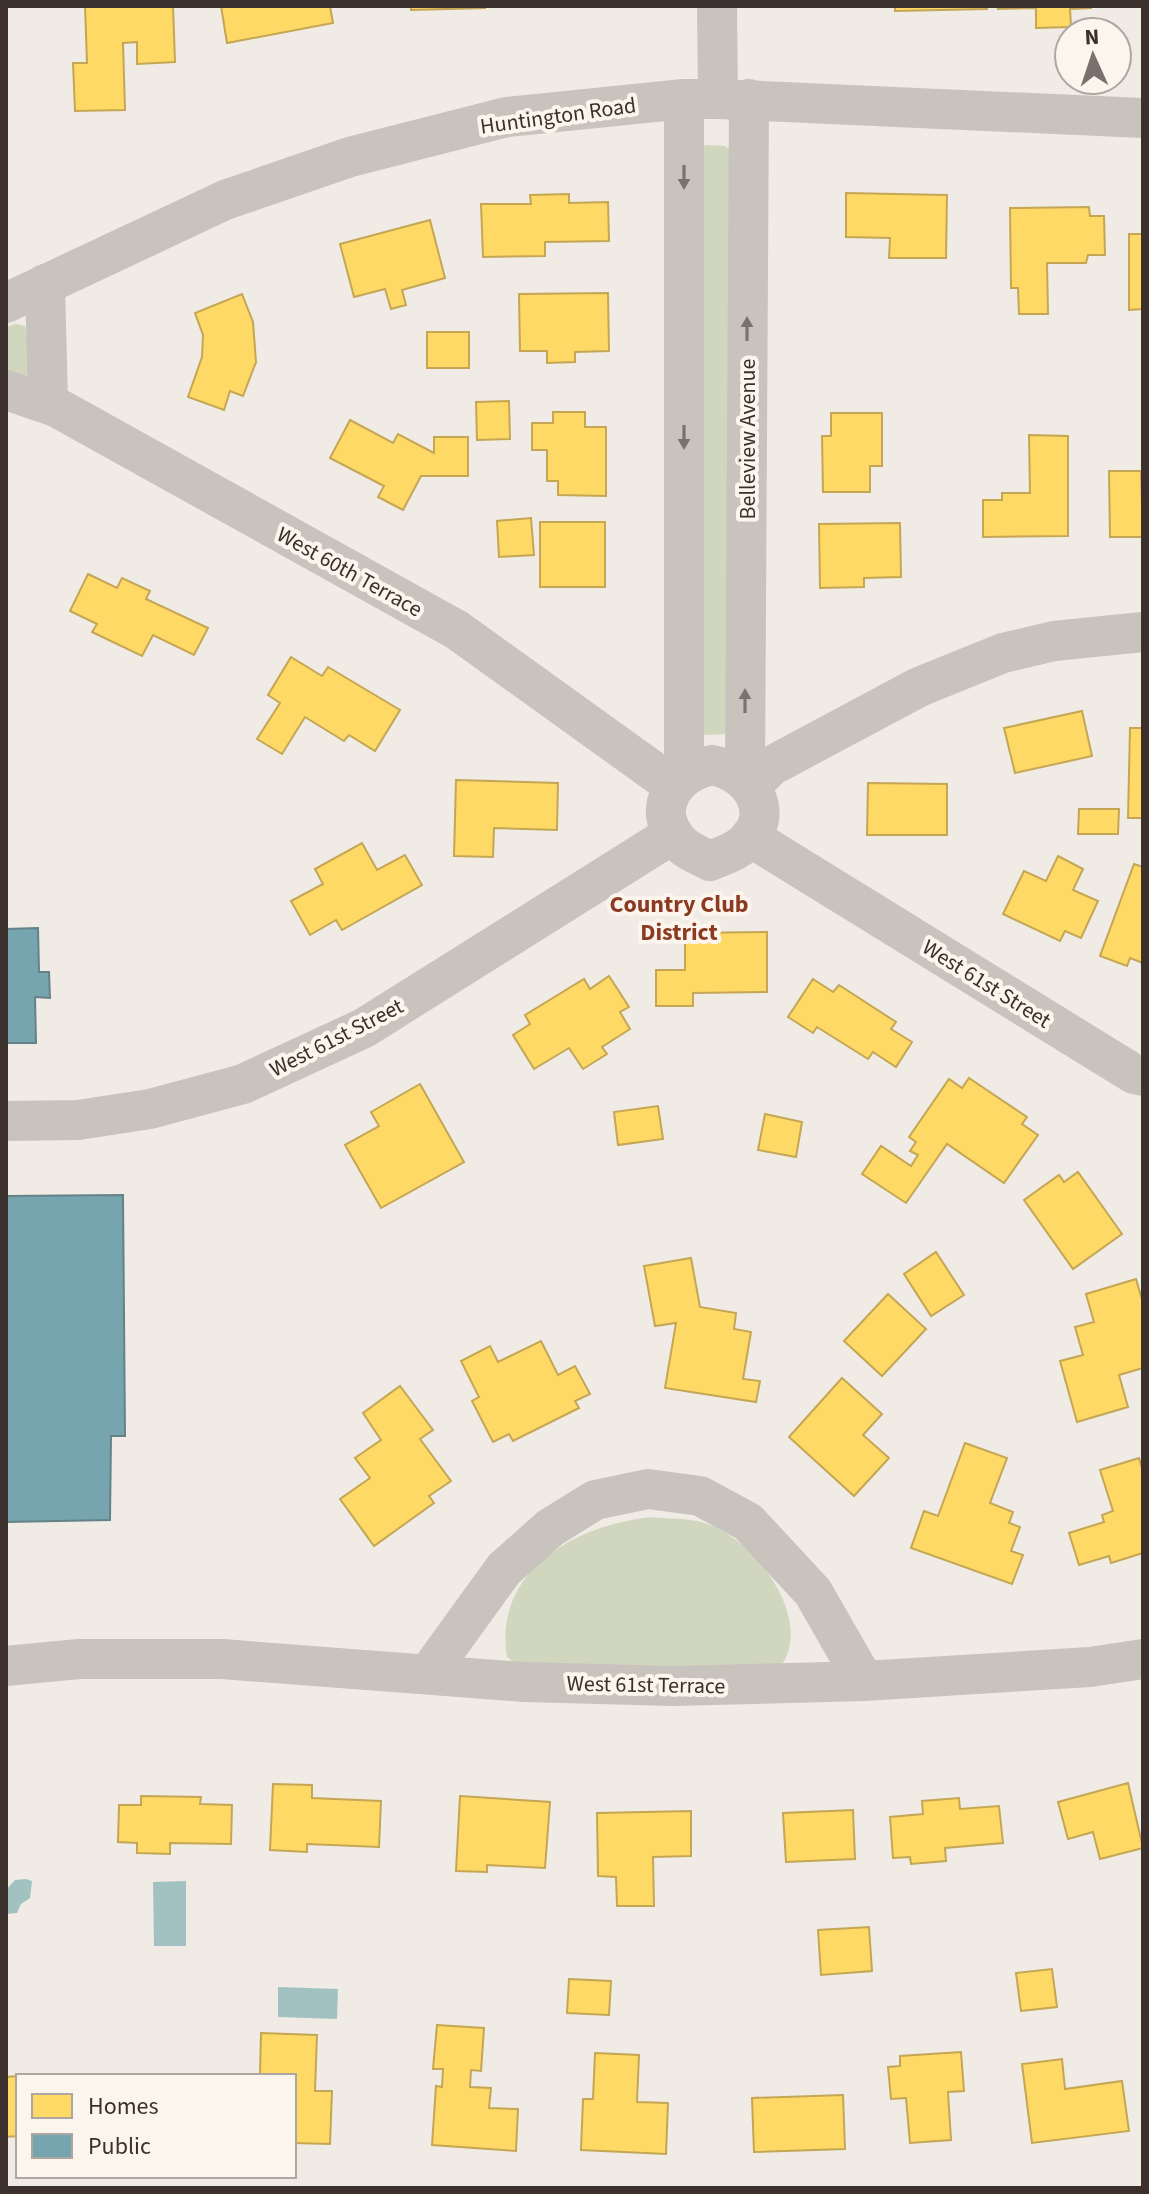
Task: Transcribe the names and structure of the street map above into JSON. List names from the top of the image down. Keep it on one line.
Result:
{"streets":{"street":["Huntington Road","Belleview Avenue","West 60th Terrace","West 61st Street","West 61st Terrace"]},"crossings":[["Huntington Road","Belleview Avenue"],["Belleview Avenue","West 60th Terrace"],["Belleview Avenue","West 61st Street"],["West 60th Terrace","West 61st Street"]],"districts":["Country Club District"],"legend":["Homes","Public"],"north":"top"}
